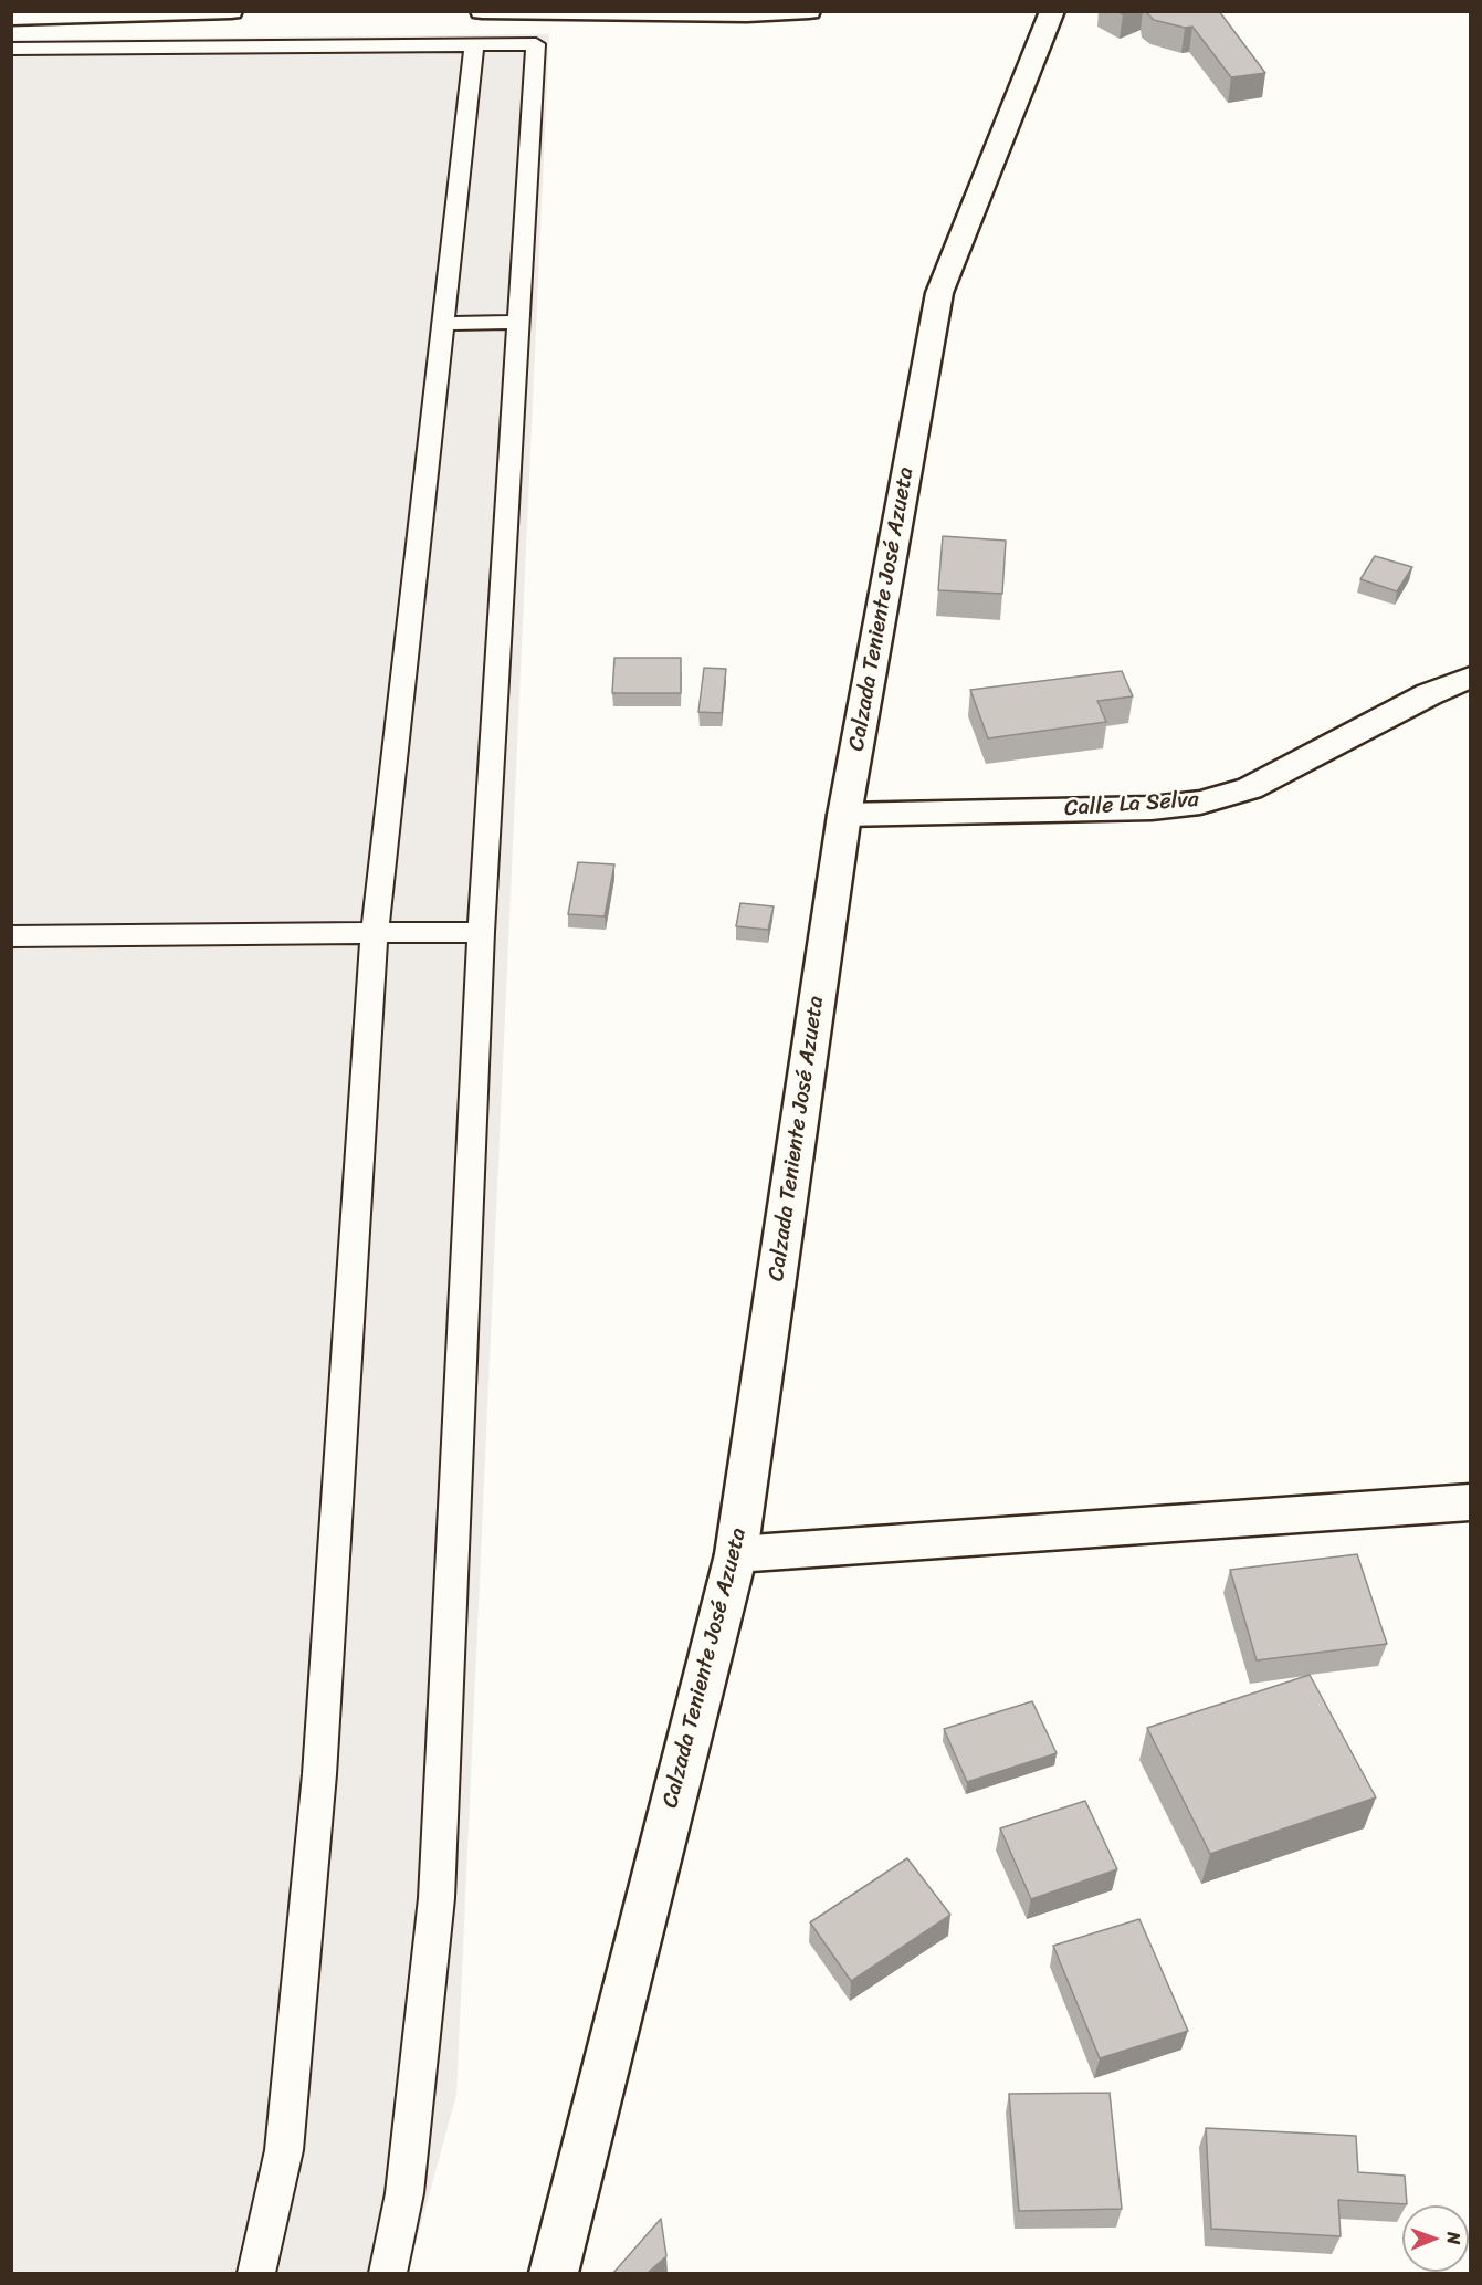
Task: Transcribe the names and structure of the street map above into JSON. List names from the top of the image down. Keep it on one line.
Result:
{"streets":{"main road":["Calzada Teniente José Azueta","Calle La Selva"]},"crossings":[["Calzada Teniente José Azueta","Calle La Selva"]],"north":"right"}
